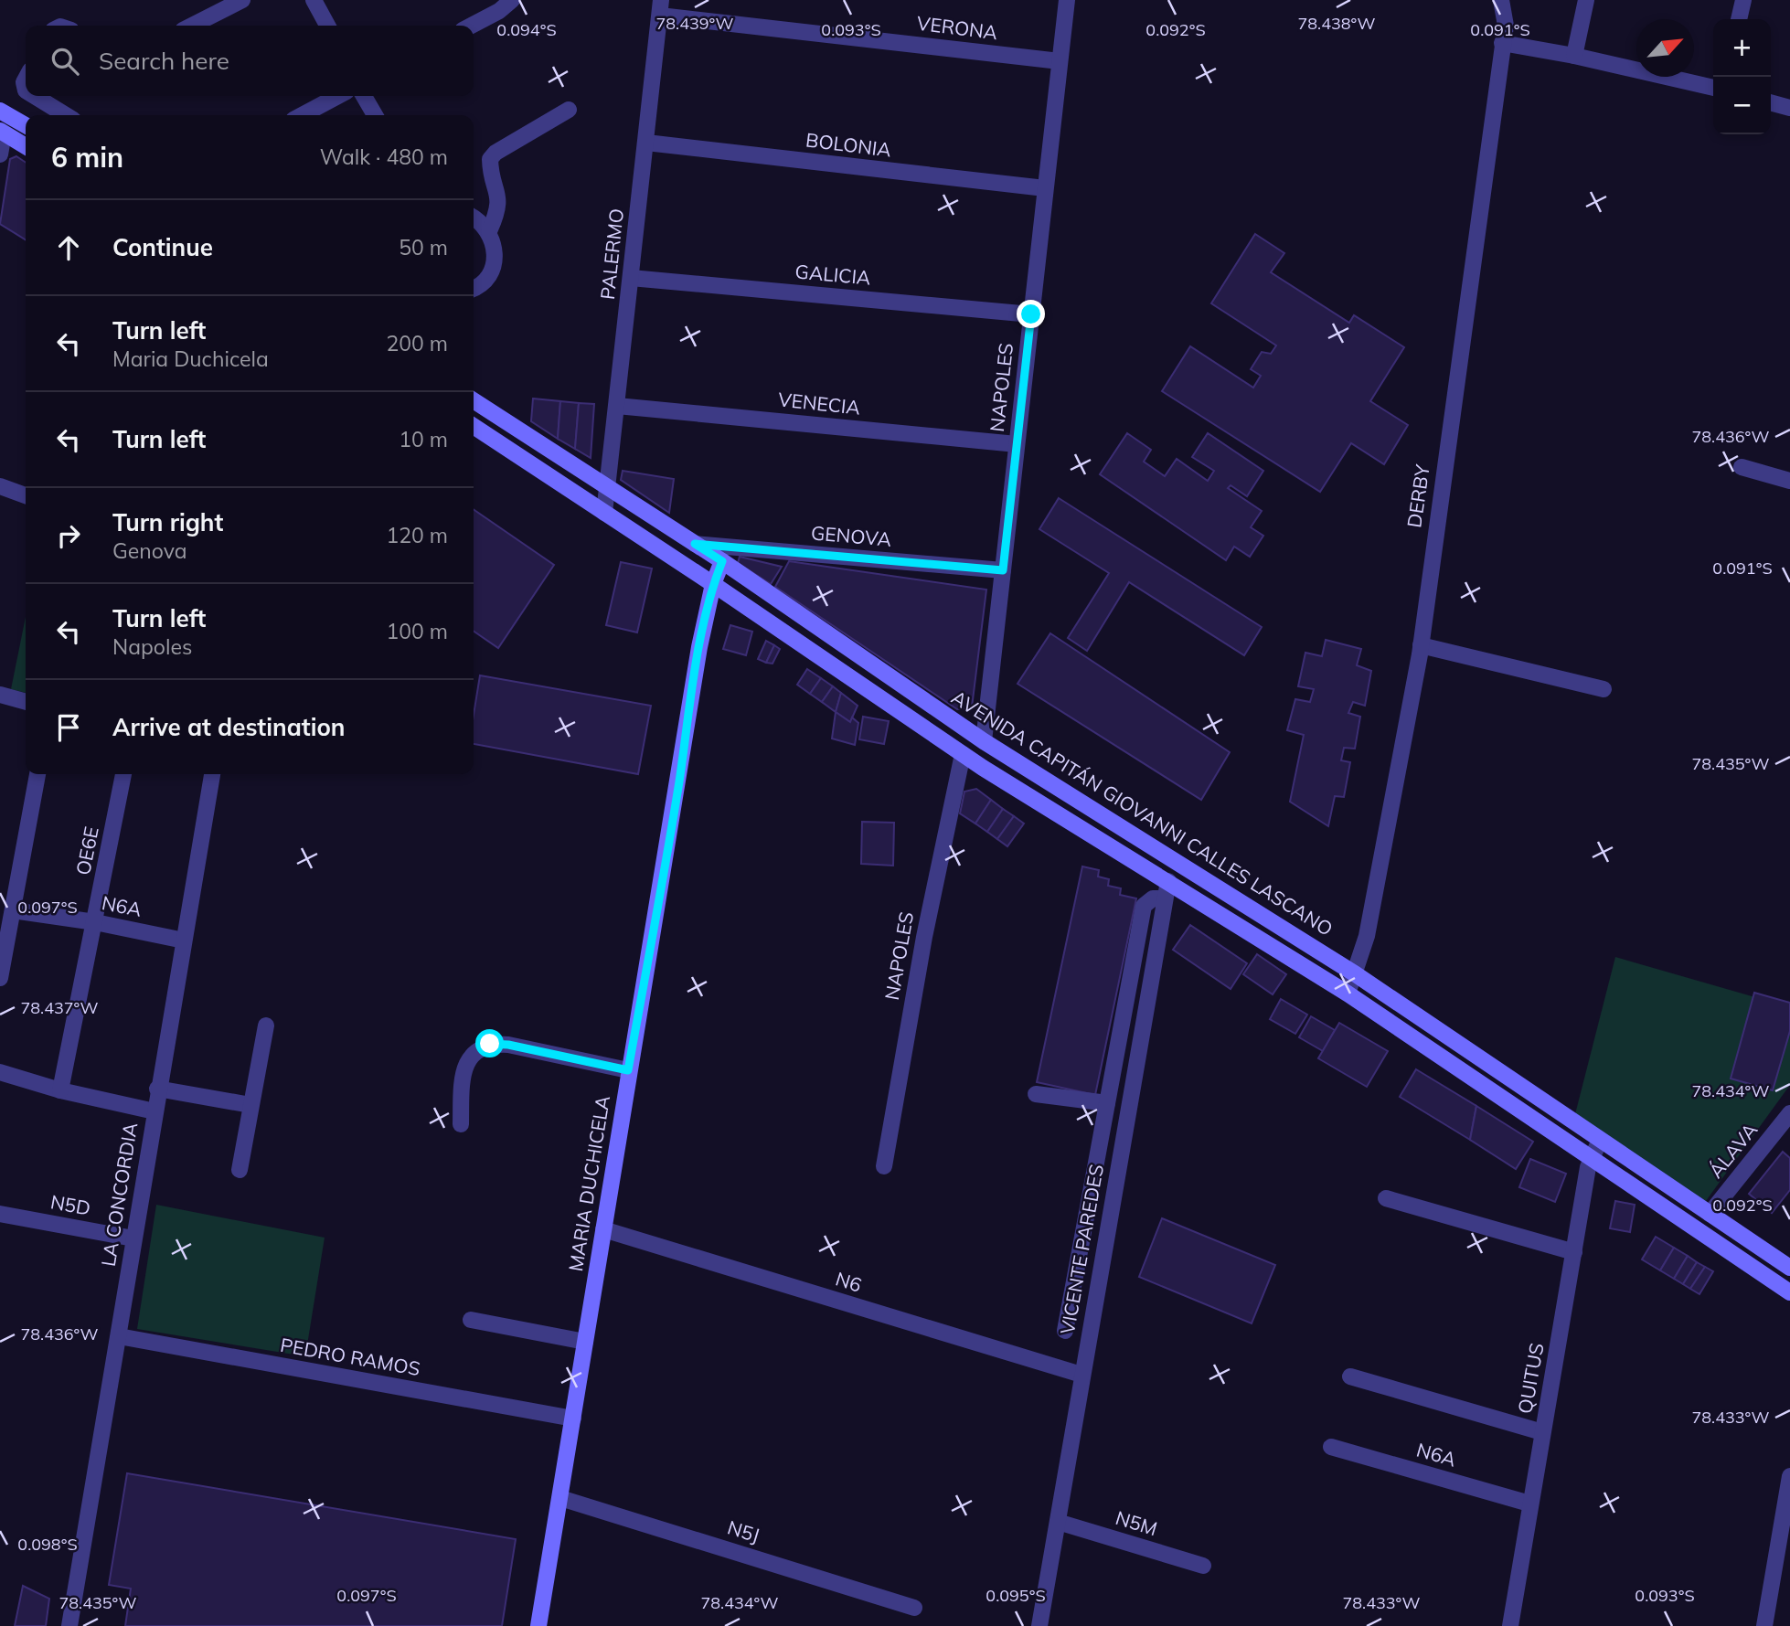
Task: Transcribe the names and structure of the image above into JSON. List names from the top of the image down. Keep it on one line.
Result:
{"streets":{"main road":["AVENIDA CAPITÁN GIOVANNI CALLES LASCANO","MARIA DUCHICELA"],"street":["VERONA","BOLONIA","PALERMO","GALICIA","NAPOLES","VENECIA","DERBY","GENOVA","OE6E","N6A","ÁLAVA","LA CONCORDIA","N5D","VICENTE PAREDES","N6","PEDRO RAMOS","QUITUS","N5M","N5J"]},"crossings":[["VERONA","PALERMO"],["VERONA","NAPOLES"],["BOLONIA","PALERMO"],["BOLONIA","NAPOLES"],["PALERMO","GALICIA"],["PALERMO","VENECIA"],["PALERMO","AVENIDA CAPITÁN GIOVANNI CALLES LASCANO"],["GALICIA","NAPOLES"],["NAPOLES","VENECIA"],["NAPOLES","GENOVA"],["NAPOLES","AVENIDA CAPITÁN GIOVANNI CALLES LASCANO"],["DERBY","AVENIDA CAPITÁN GIOVANNI CALLES LASCANO"],["GENOVA","AVENIDA CAPITÁN GIOVANNI CALLES LASCANO"],["AVENIDA CAPITÁN GIOVANNI CALLES LASCANO","ÁLAVA"],["AVENIDA CAPITÁN GIOVANNI CALLES LASCANO","MARIA DUCHICELA"],["AVENIDA CAPITÁN GIOVANNI CALLES LASCANO","QUITUS"],["OE6E","N6A"],["N6A","LA CONCORDIA"],["N6A","QUITUS"],["MARIA DUCHICELA","N6"],["MARIA DUCHICELA","PEDRO RAMOS"],["MARIA DUCHICELA","N5J"],["LA CONCORDIA","N5D"],["LA CONCORDIA","PEDRO RAMOS"],["VICENTE PAREDES","N6"],["VICENTE PAREDES","N5M"]],"north":"top right","page":{"map_buttons":["+","−"],"search":"Search here","heading":["6 min","Walk · 480 m"],"list":[["Continue","50 m"],["Turn left","Maria Duchicela","200 m"],["Turn left","10 m"],["Turn right","Genova","120 m"],["Turn left","Napoles","100 m"],"Arrive at destination"]},"coordinates":["78.438°W","78.439°W","0.094°S","0.093°S","0.092°S","0.091°S","78.436°W","78.435°W","0.097°S","78.437°W","78.434°W","78.433°W","0.098°S","0.095°S"]}
